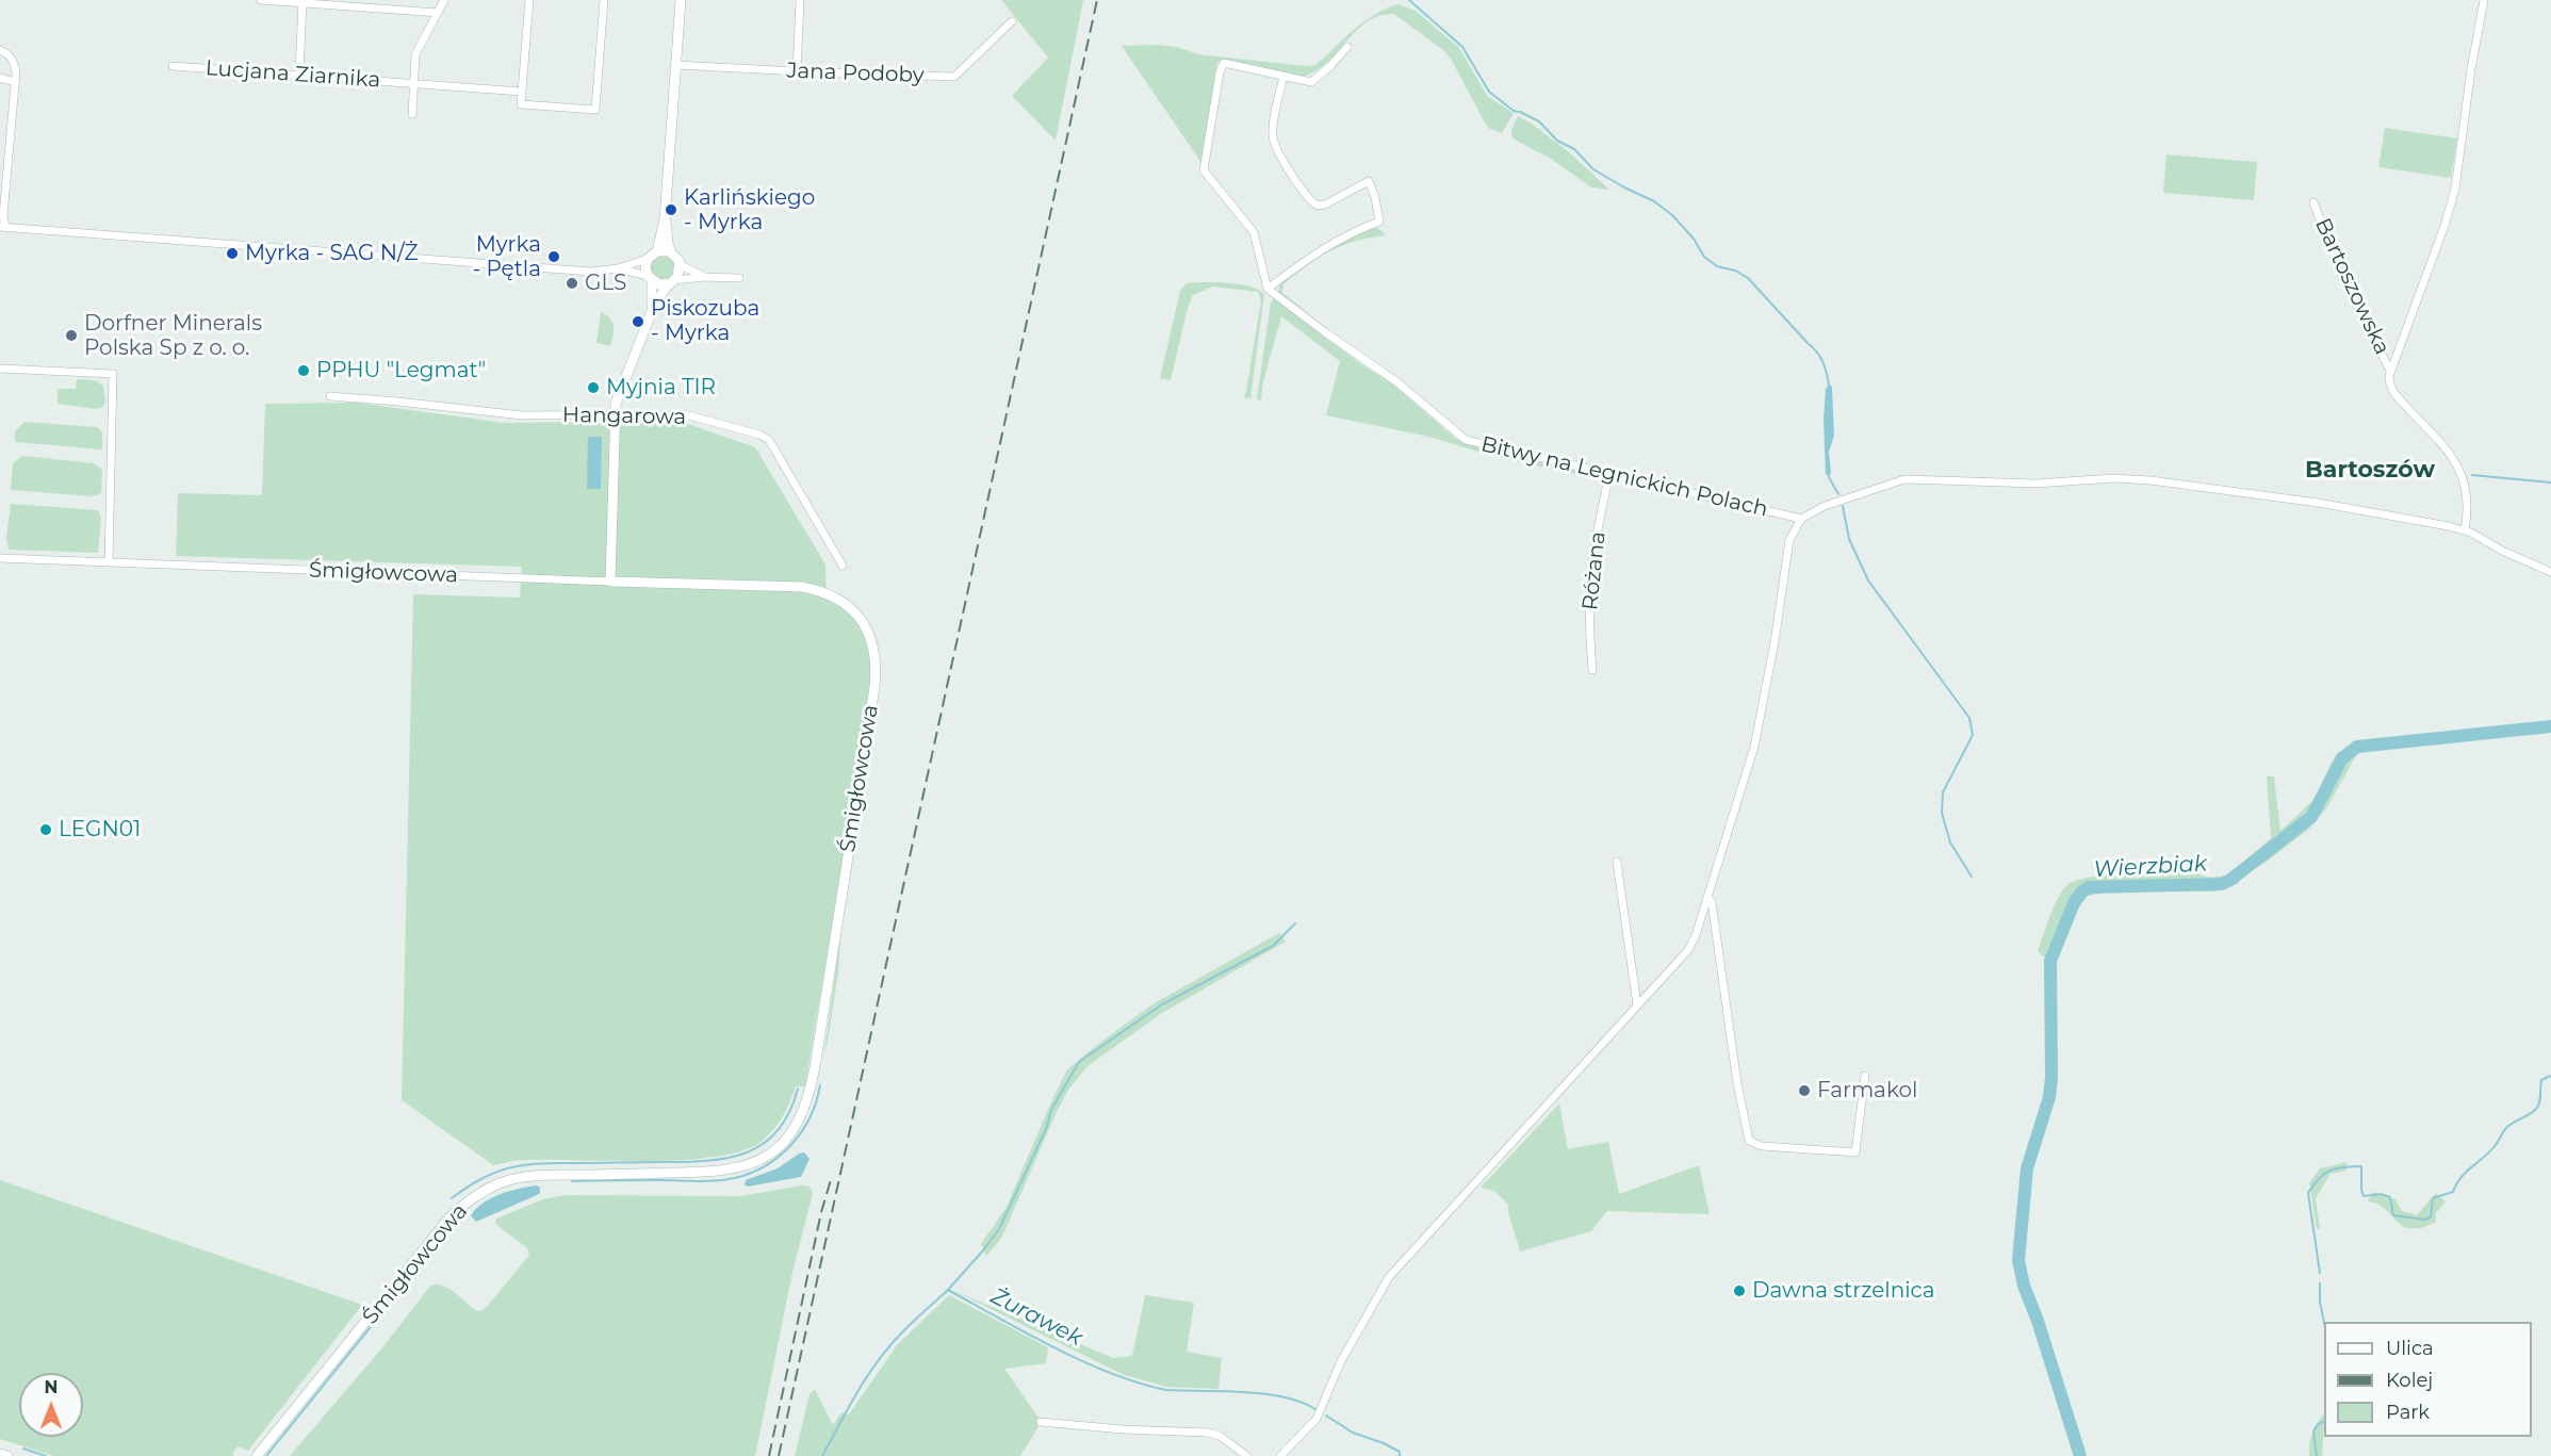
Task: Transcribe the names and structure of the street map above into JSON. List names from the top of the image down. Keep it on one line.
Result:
{"streets":{"street":["Jana Podoby","Lucjana Ziarnika","Bartoszowska","Hangarowa","Bitwy na Legnickich Polach","Różana","Śmigłowcowa"]},"crossings":[["Bitwy na Legnickich Polach","Różana"]],"districts":["Bartoszów"],"water":["Wierzbiak","Żurawek"],"places":["Karlińskiego - Myrka","Myrka - SAG N/Ż","Myrka - Pętla","GLS","Piskozuba - Myrka","Dorfner Minerals Polska Sp z o. o.","PPHU \"Legmat\"","Myjnia TIR","LEGN01","Farmakol","Dawna strzelnica"],"legend":["Ulica","Kolej","Park"],"north":"top"}
